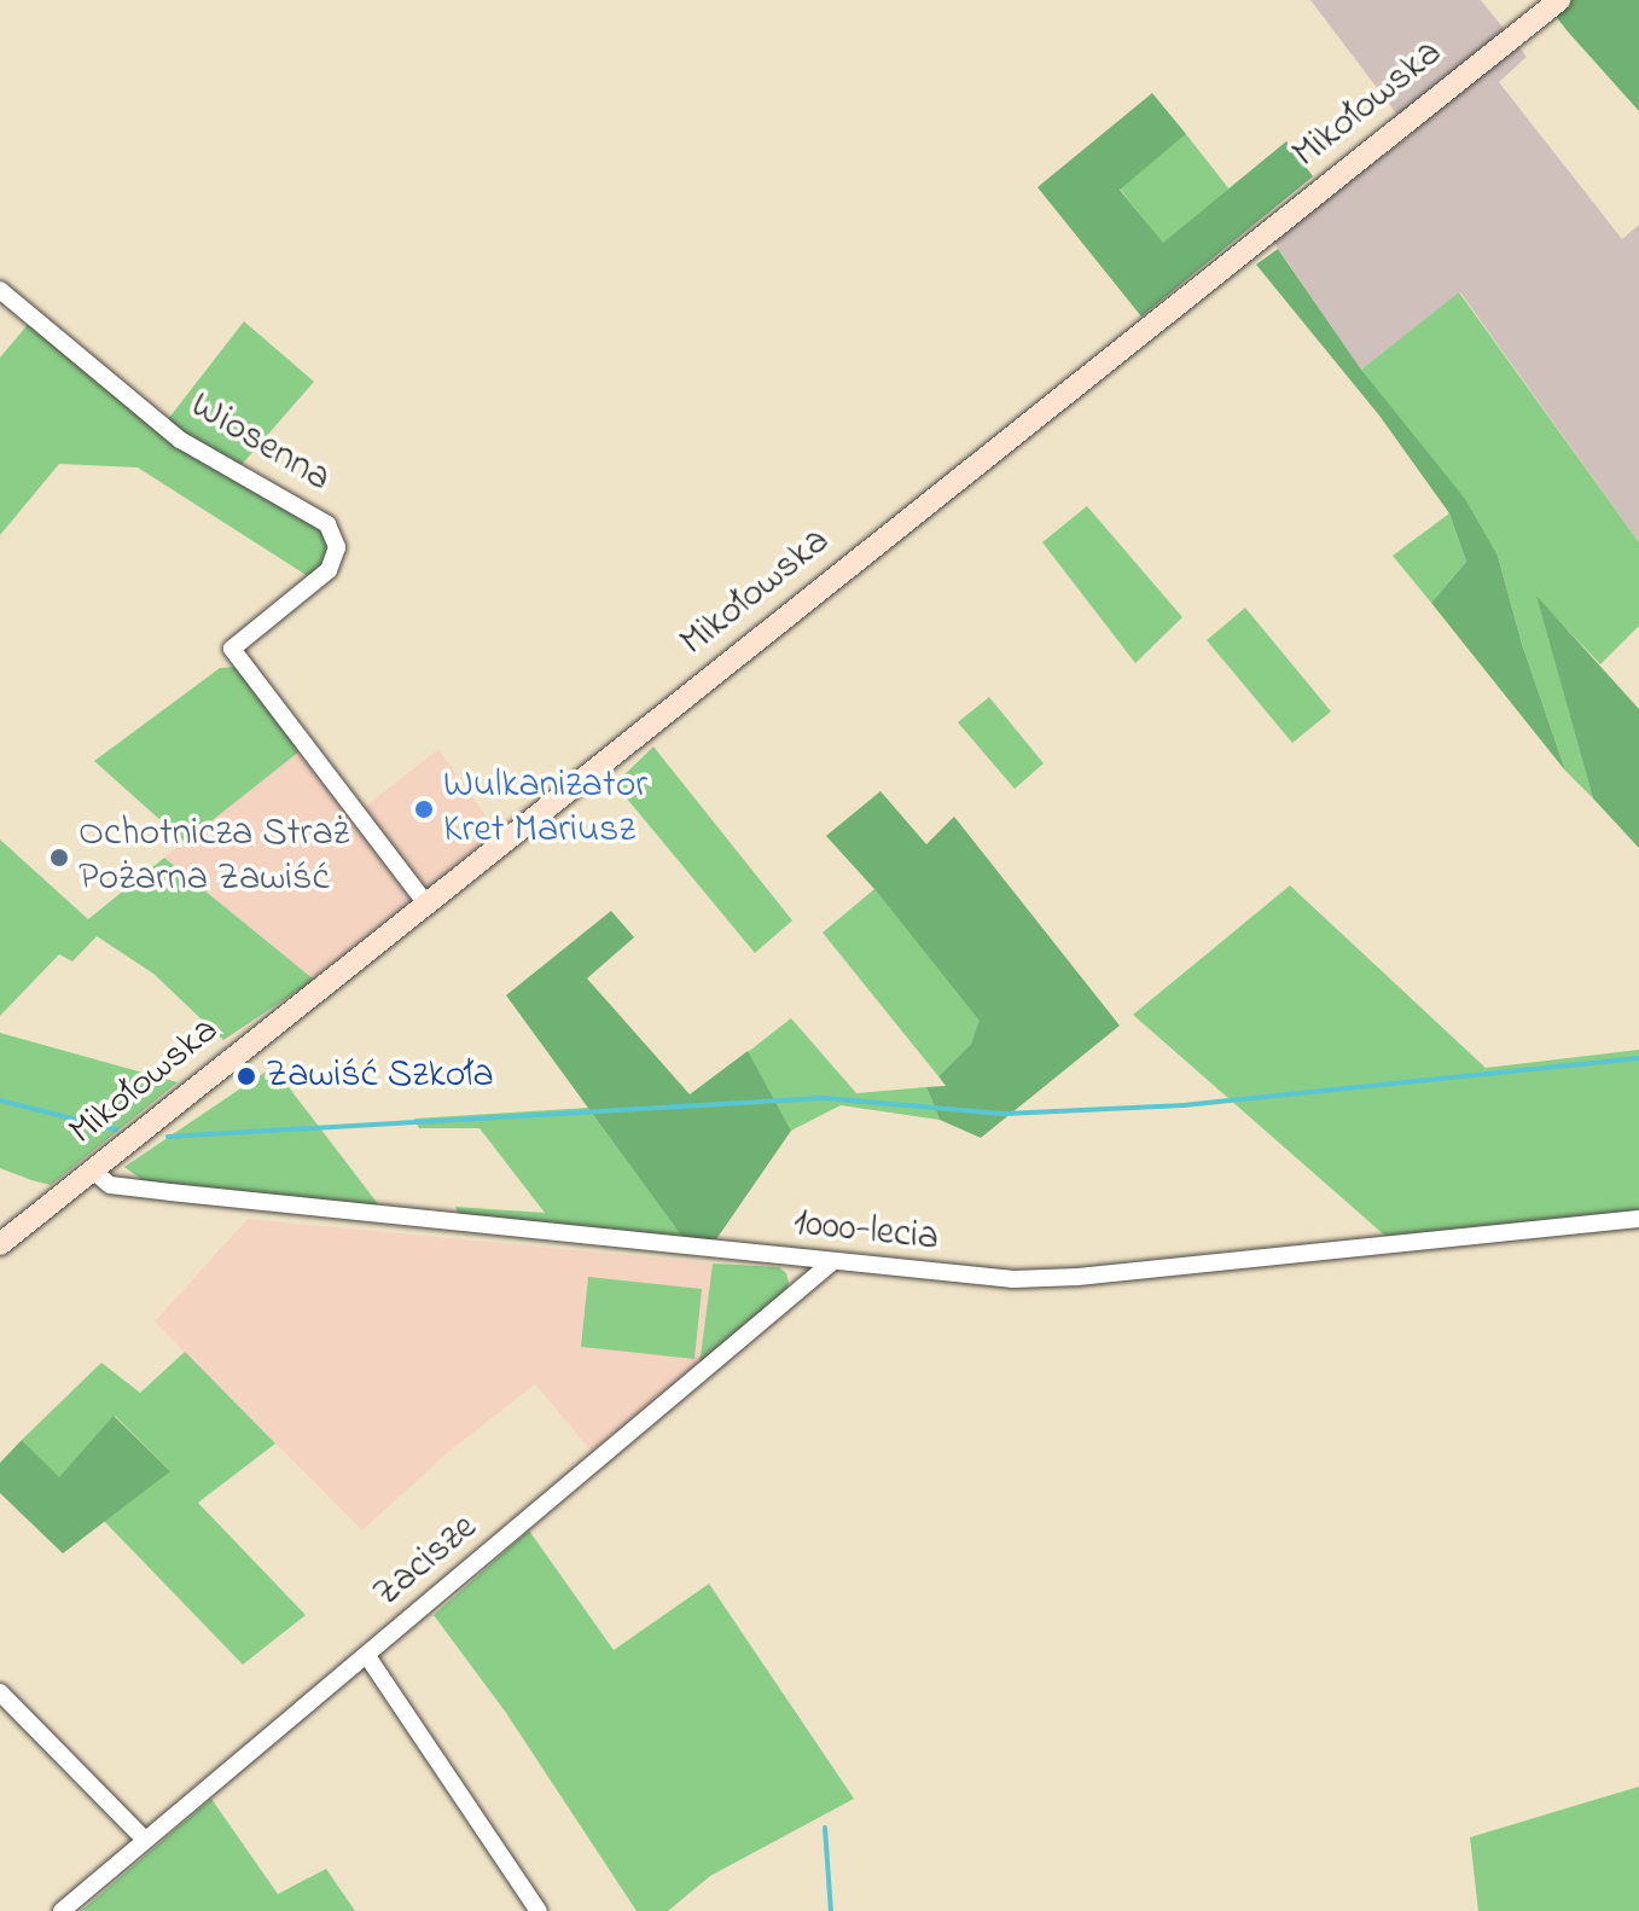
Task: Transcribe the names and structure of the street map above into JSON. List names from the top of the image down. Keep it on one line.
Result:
{"streets":{"main road":["Mikołowska"],"street":["Wiosenna","1000-lecia","Zacisze"]},"crossings":[["Mikołowska","Wiosenna"],["Mikołowska","1000-lecia"],["1000-lecia","Zacisze"]],"places":["Wulkanizator Kret Mariusz","Ochotnicza Straż Pożarna Zawiść","Zawiść Szkoła"]}
